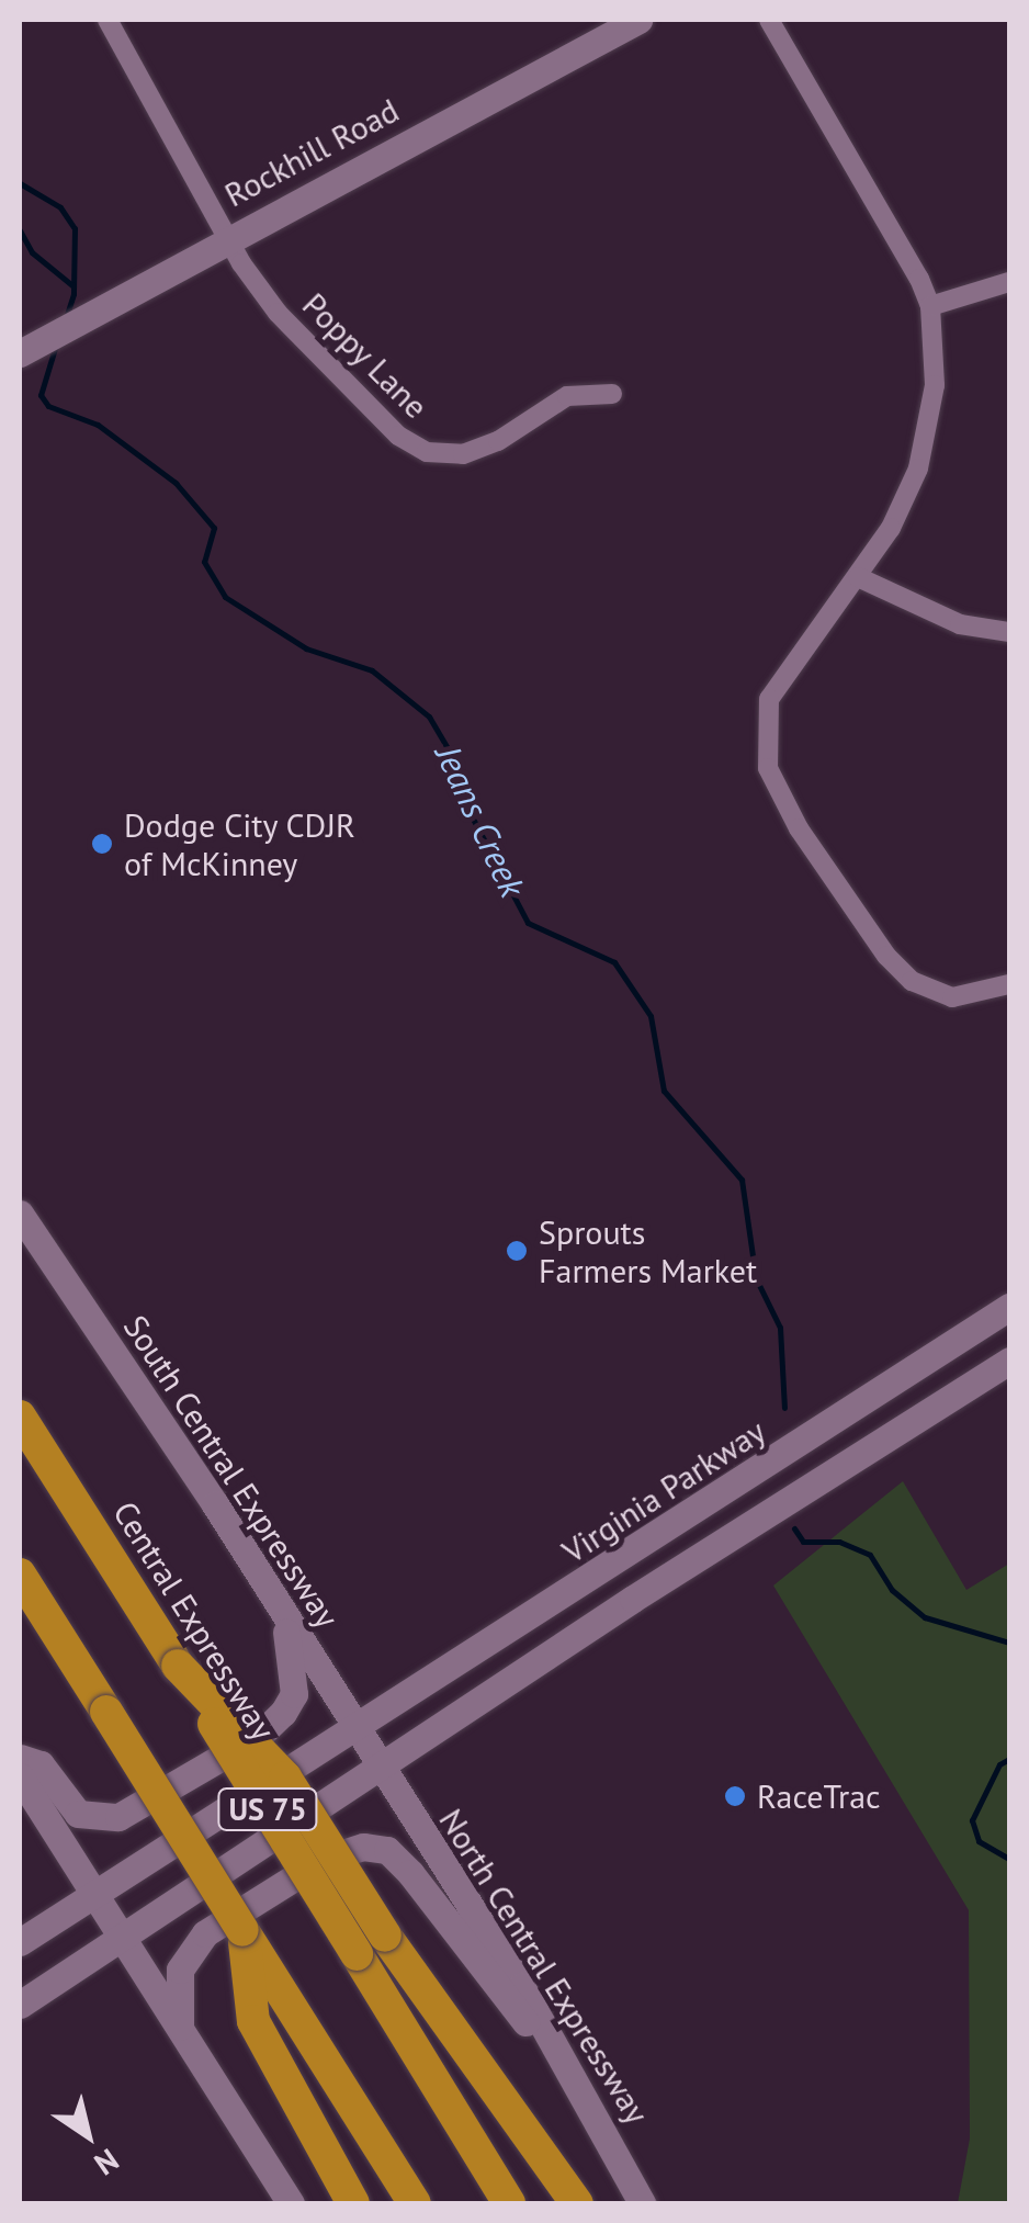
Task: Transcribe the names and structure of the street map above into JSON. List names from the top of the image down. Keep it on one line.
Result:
{"streets":{"highway":["Central Expressway","US 75"],"main road":["Rockhill Road","South Central Expressway","Virginia Parkway","North Central Expressway"],"street":["Poppy Lane"]},"crossings":[["Rockhill Road","Poppy Lane"],["South Central Expressway","Virginia Parkway"],["South Central Expressway","North Central Expressway"]],"water":["Jeans Creek"],"places":["Dodge City CDJR of McKinney","Sprouts Farmers Market","RaceTrac"],"north":"bottom right"}
